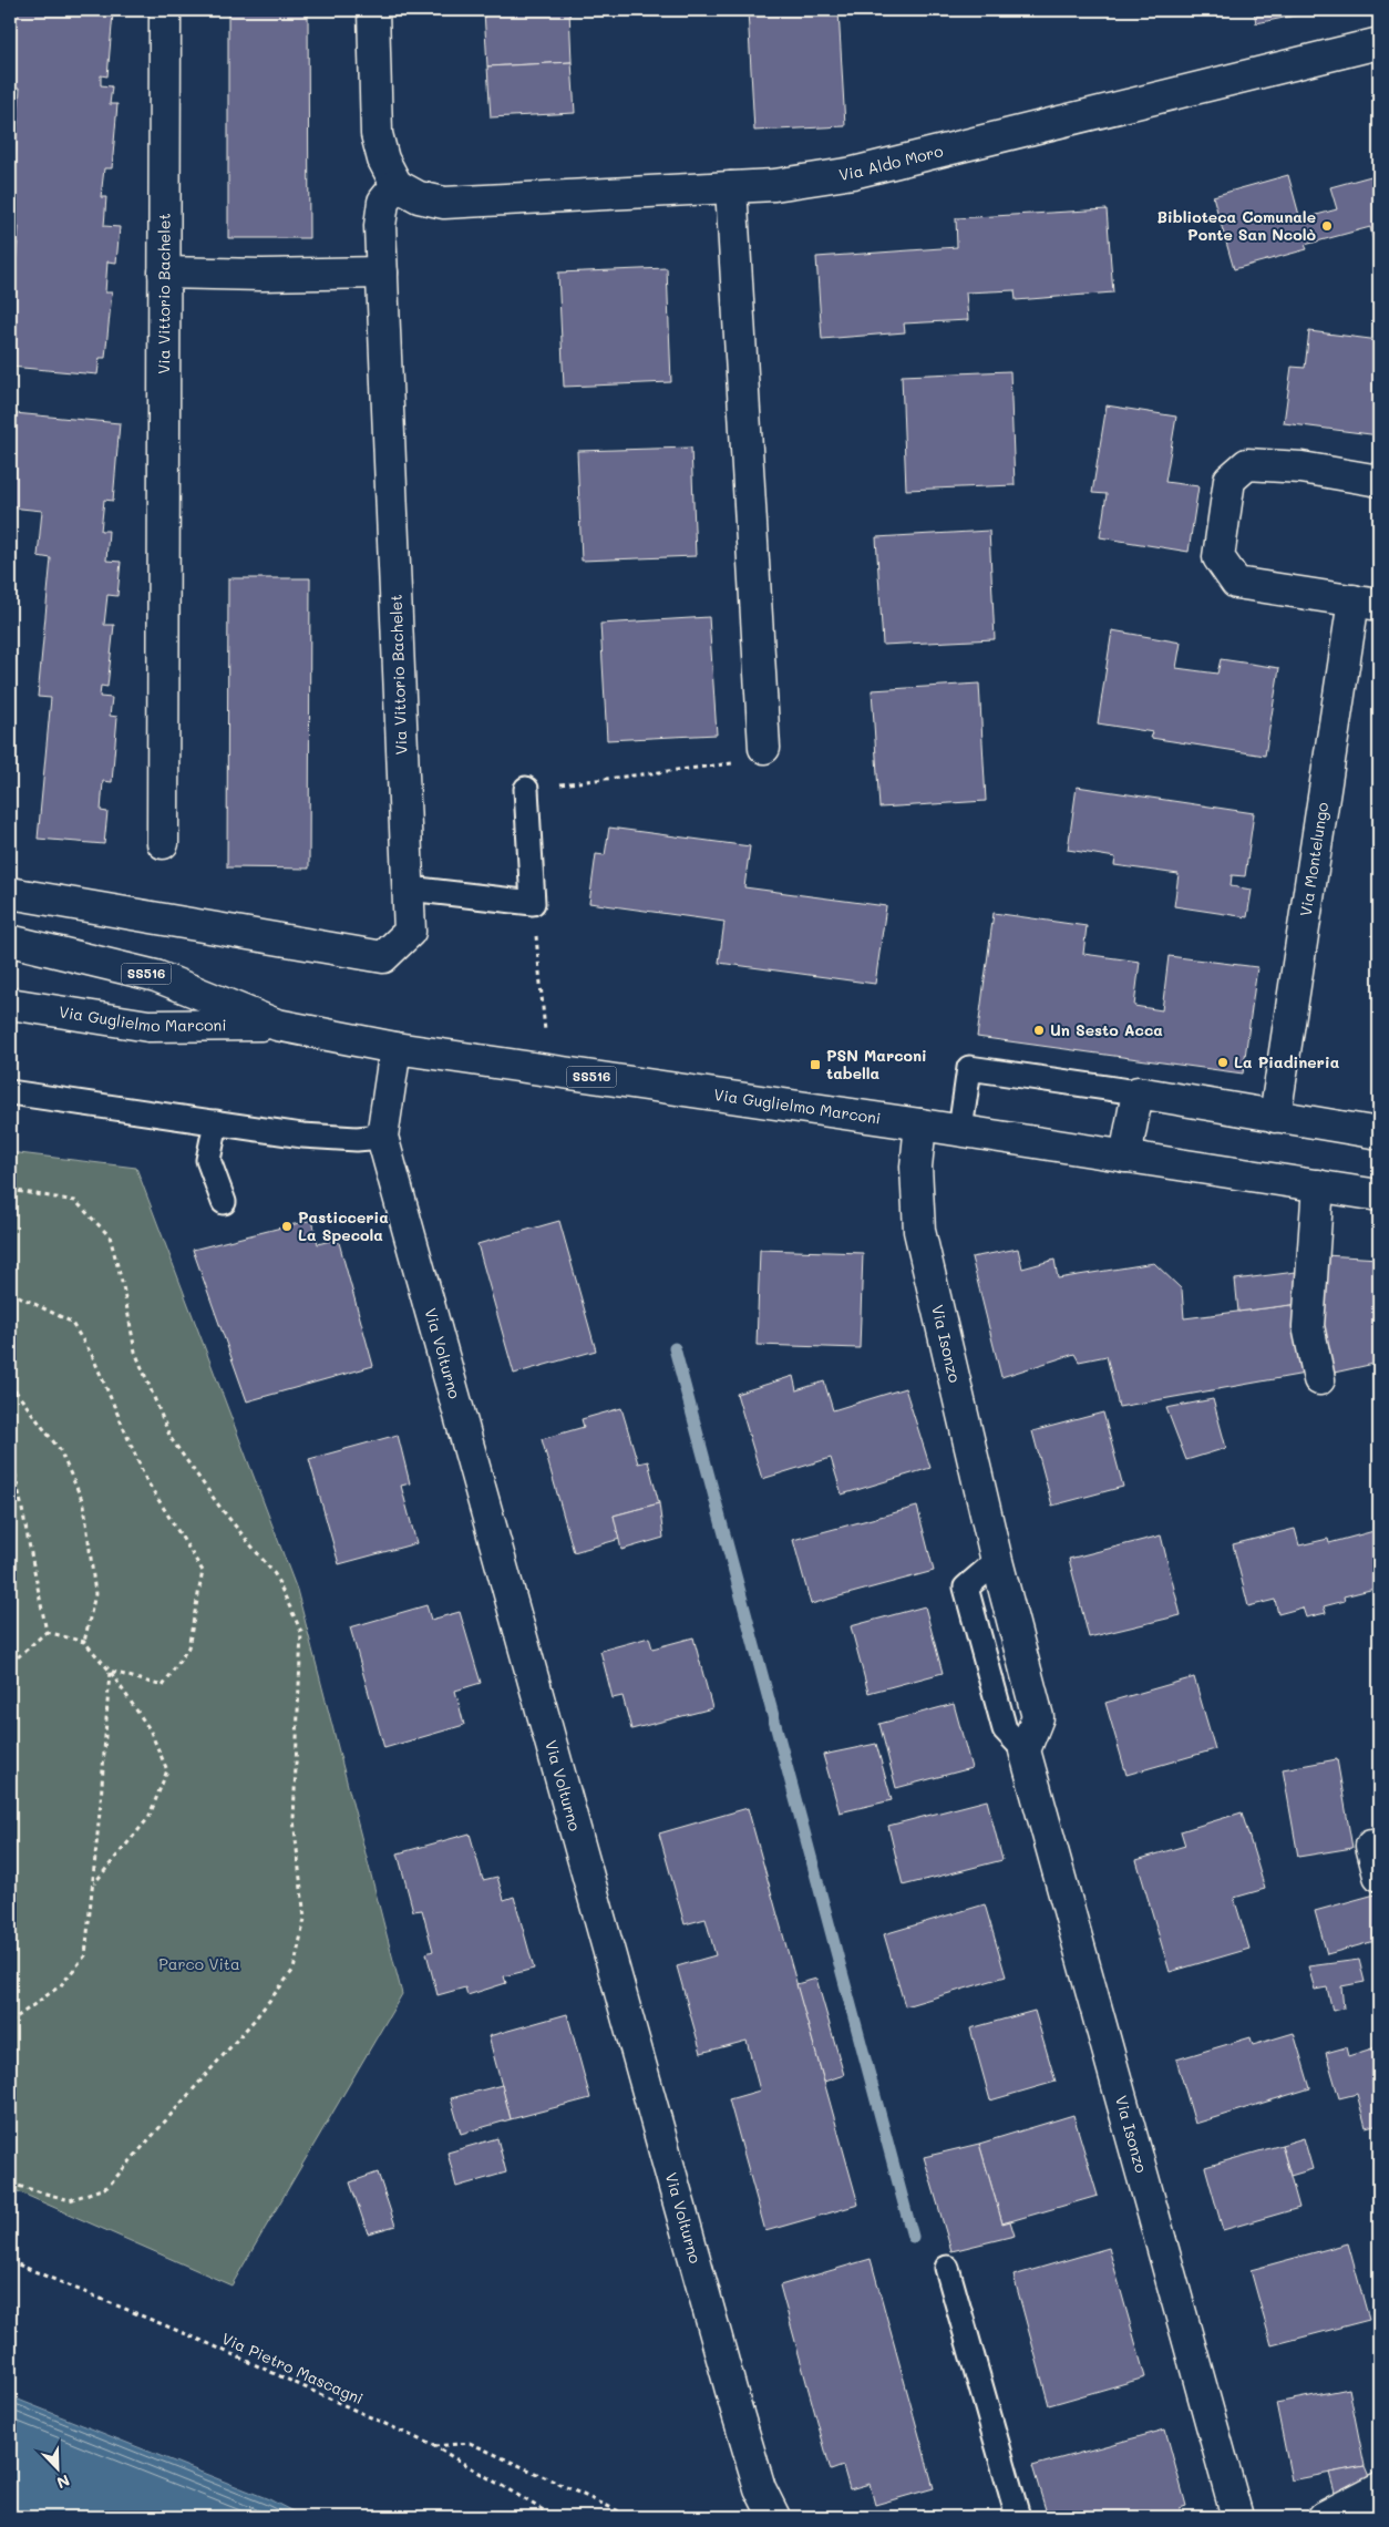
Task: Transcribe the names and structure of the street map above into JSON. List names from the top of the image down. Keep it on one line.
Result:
{"streets":{"street":["Via Aldo Moro","Via Vittorio Bachelet","Via Montelungo","SS516","Via Guglielmo Marconi","Via Isonzo","Via Volturno"],"path":["Via Pietro Mascagni"]},"crossings":[["Via Aldo Moro","Via Vittorio Bachelet"],["Via Guglielmo Marconi","Via Isonzo"],["Via Guglielmo Marconi","Via Volturno"]],"parks":["Parco Vita"],"places":{"other":["Biblioteca Comunale Ponte San Ncolò","Un Sesto Acca","La Piadineria","Pasticceria La Specola"],"transit":["PSN Marconi tabella"]},"north":"bottom right"}
